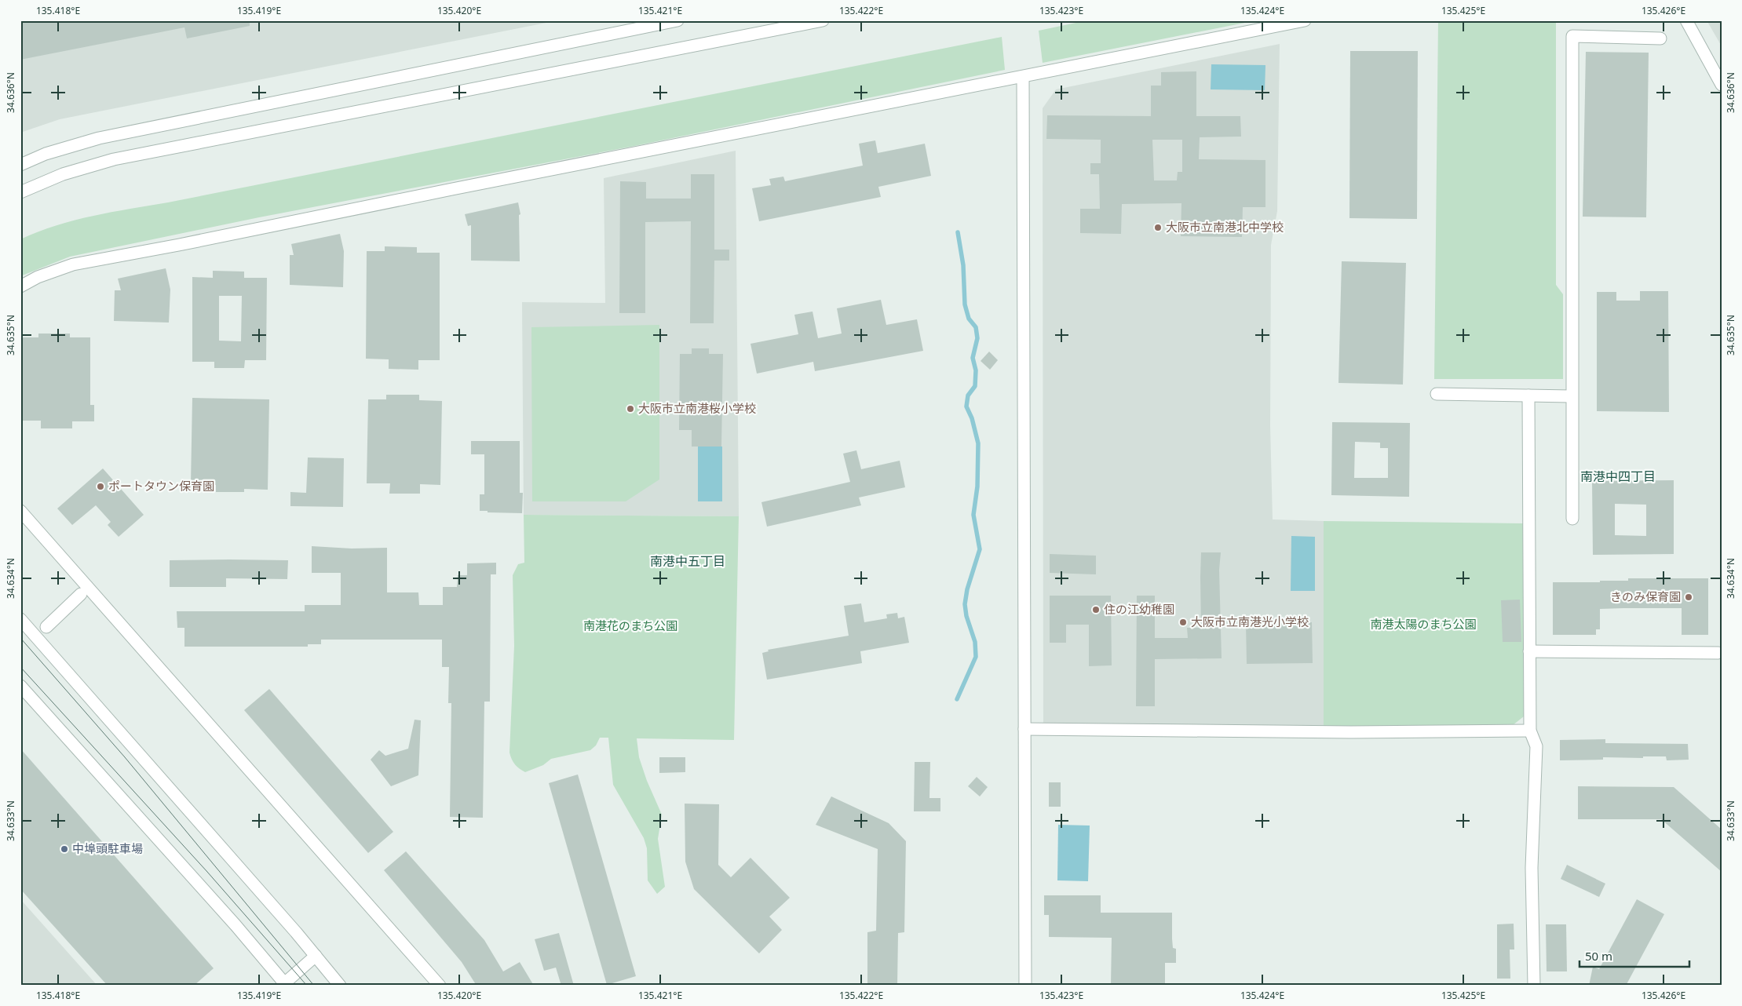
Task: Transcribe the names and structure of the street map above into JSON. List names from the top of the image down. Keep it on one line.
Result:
{"districts":["南港中四丁目","南港中五丁目"],"parks":["南港太陽のまち公園","南港花のまち公園"],"places":["大阪市立南港北中学校","大阪市立南港桜小学校","ポートタウン保育園","きのみ保育園","住の江幼稚園","大阪市立南港光小学校","中埠頭駐車場"],"scale_bar":"50 m","coordinates":["135.418°E","135.419°E","135.420°E","135.421°E","135.422°E","135.423°E","135.424°E","135.425°E","135.426°E","34.636°N","34.635°N","34.634°N","34.633°N"]}
